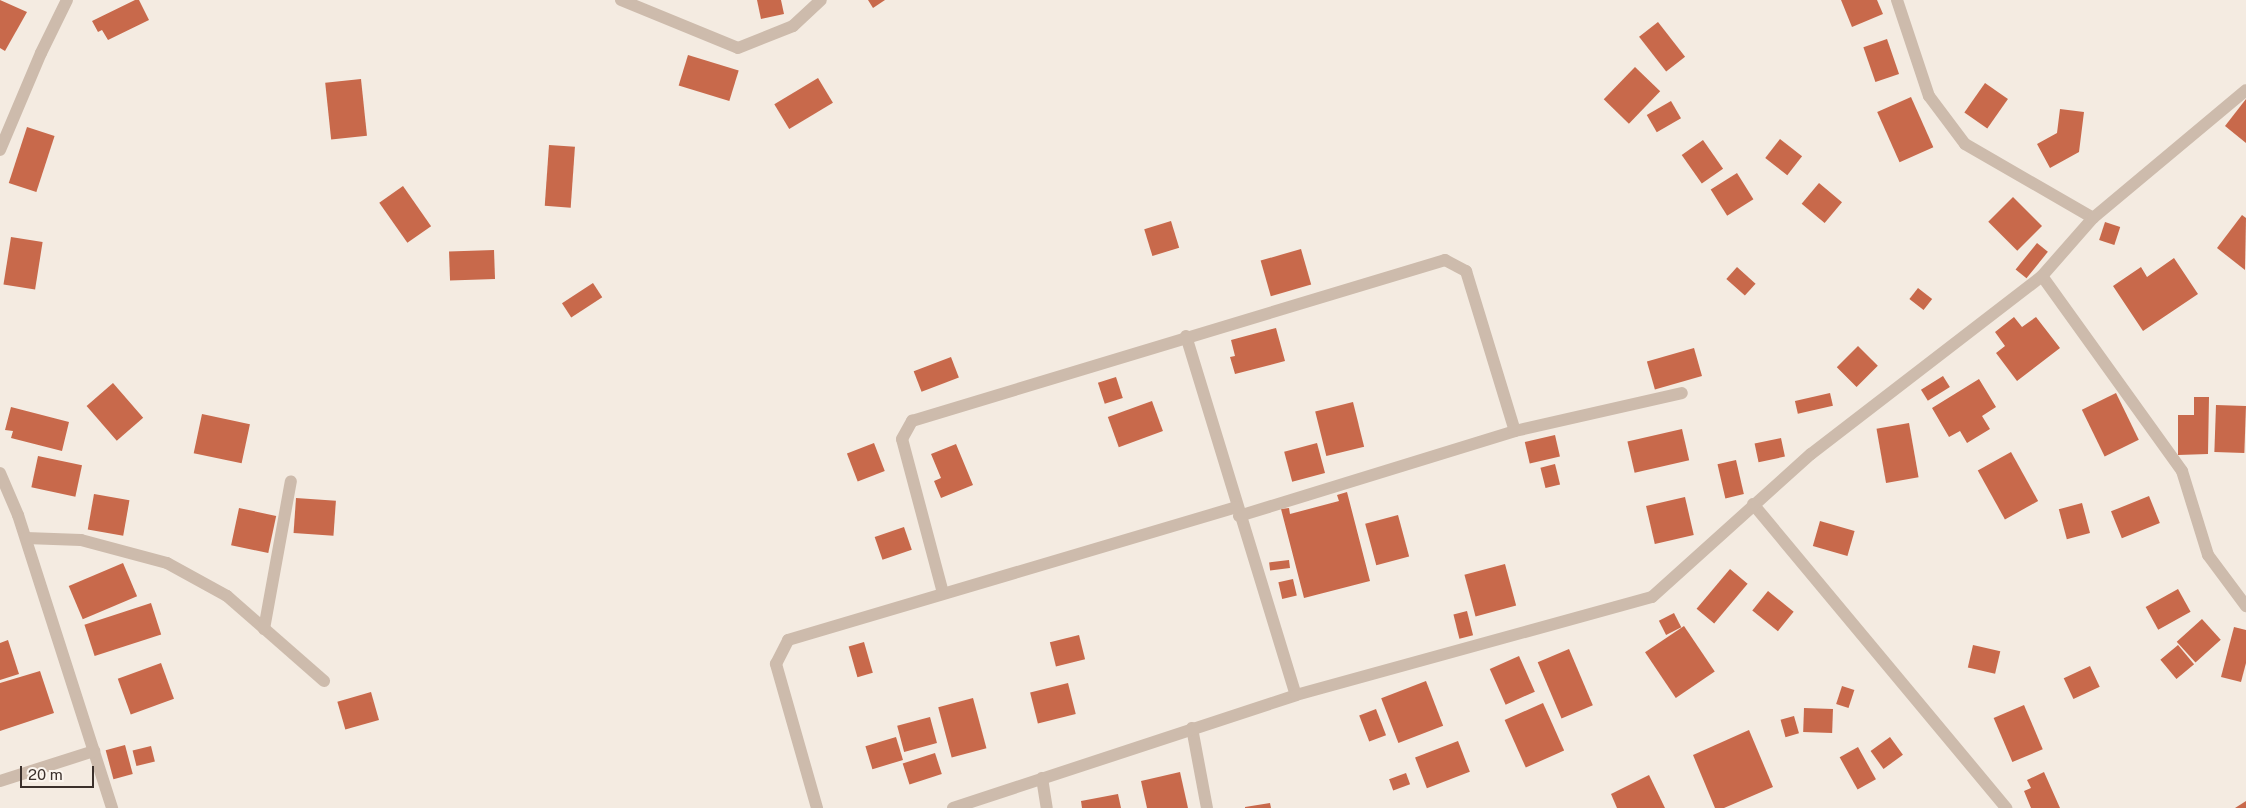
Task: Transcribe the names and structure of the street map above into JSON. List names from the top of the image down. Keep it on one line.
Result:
{"scale_bar":"20 m"}
